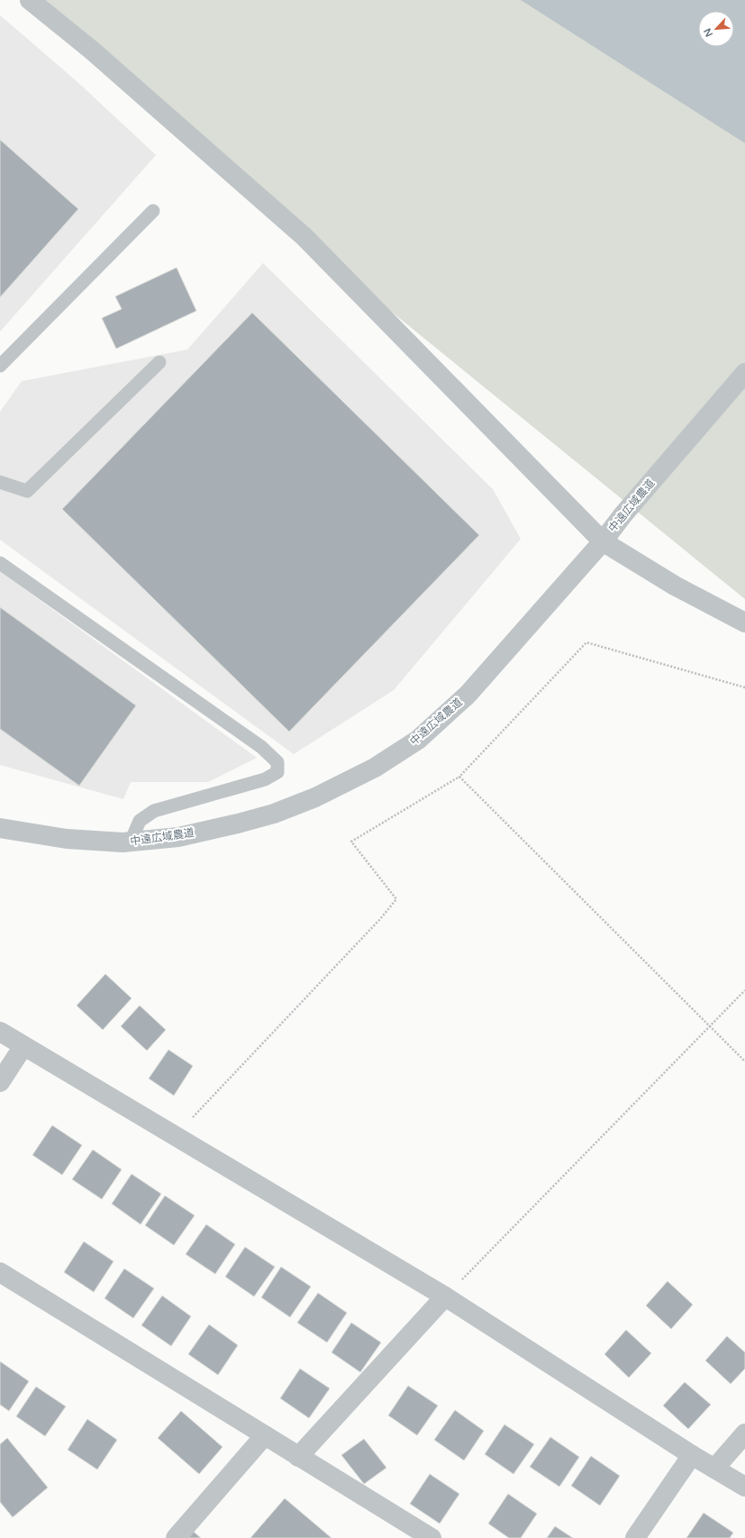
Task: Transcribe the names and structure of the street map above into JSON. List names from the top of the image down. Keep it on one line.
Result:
{"streets":{"street":["中遠広域農道"]},"north":"bottom left"}
